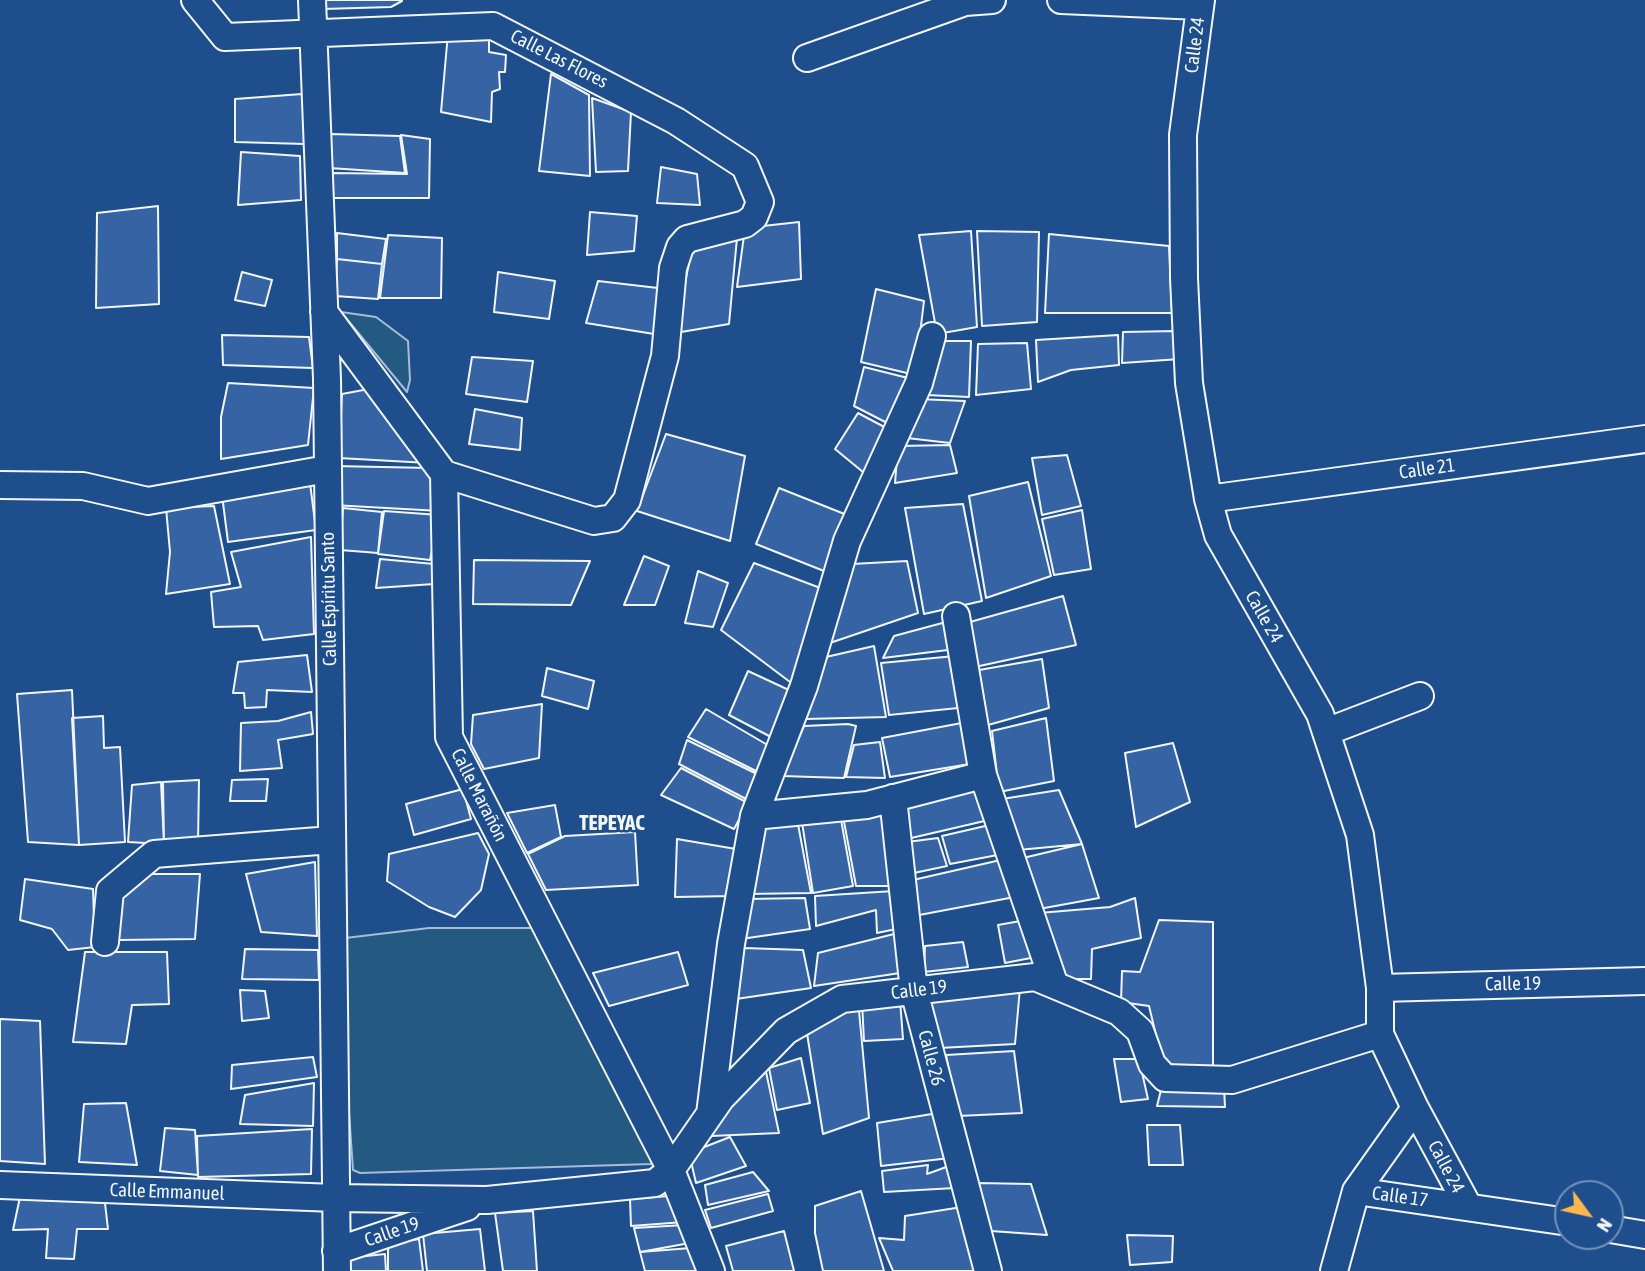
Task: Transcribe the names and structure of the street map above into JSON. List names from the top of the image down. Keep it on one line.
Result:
{"streets":{"street":["Calle 24","Calle Las Flores","Calle 21","Calle Espíritu Santo","Calle Marañón","Calle 19","Calle 26","Calle Emmanuel","Calle 17"]},"crossings":[["Calle 24","Calle 21"],["Calle 24","Calle 19"],["Calle 24","Calle 17"],["Calle Las Flores","Calle Espíritu Santo"],["Calle Las Flores","Calle Marañón"],["Calle Espíritu Santo","Calle 19"],["Calle Espíritu Santo","Calle Emmanuel"],["Calle Marañón","Calle 19"],["Calle 19","Calle 26"],["Calle 19","Calle Emmanuel"]],"districts":["TEPEYAC"],"north":"bottom right"}
